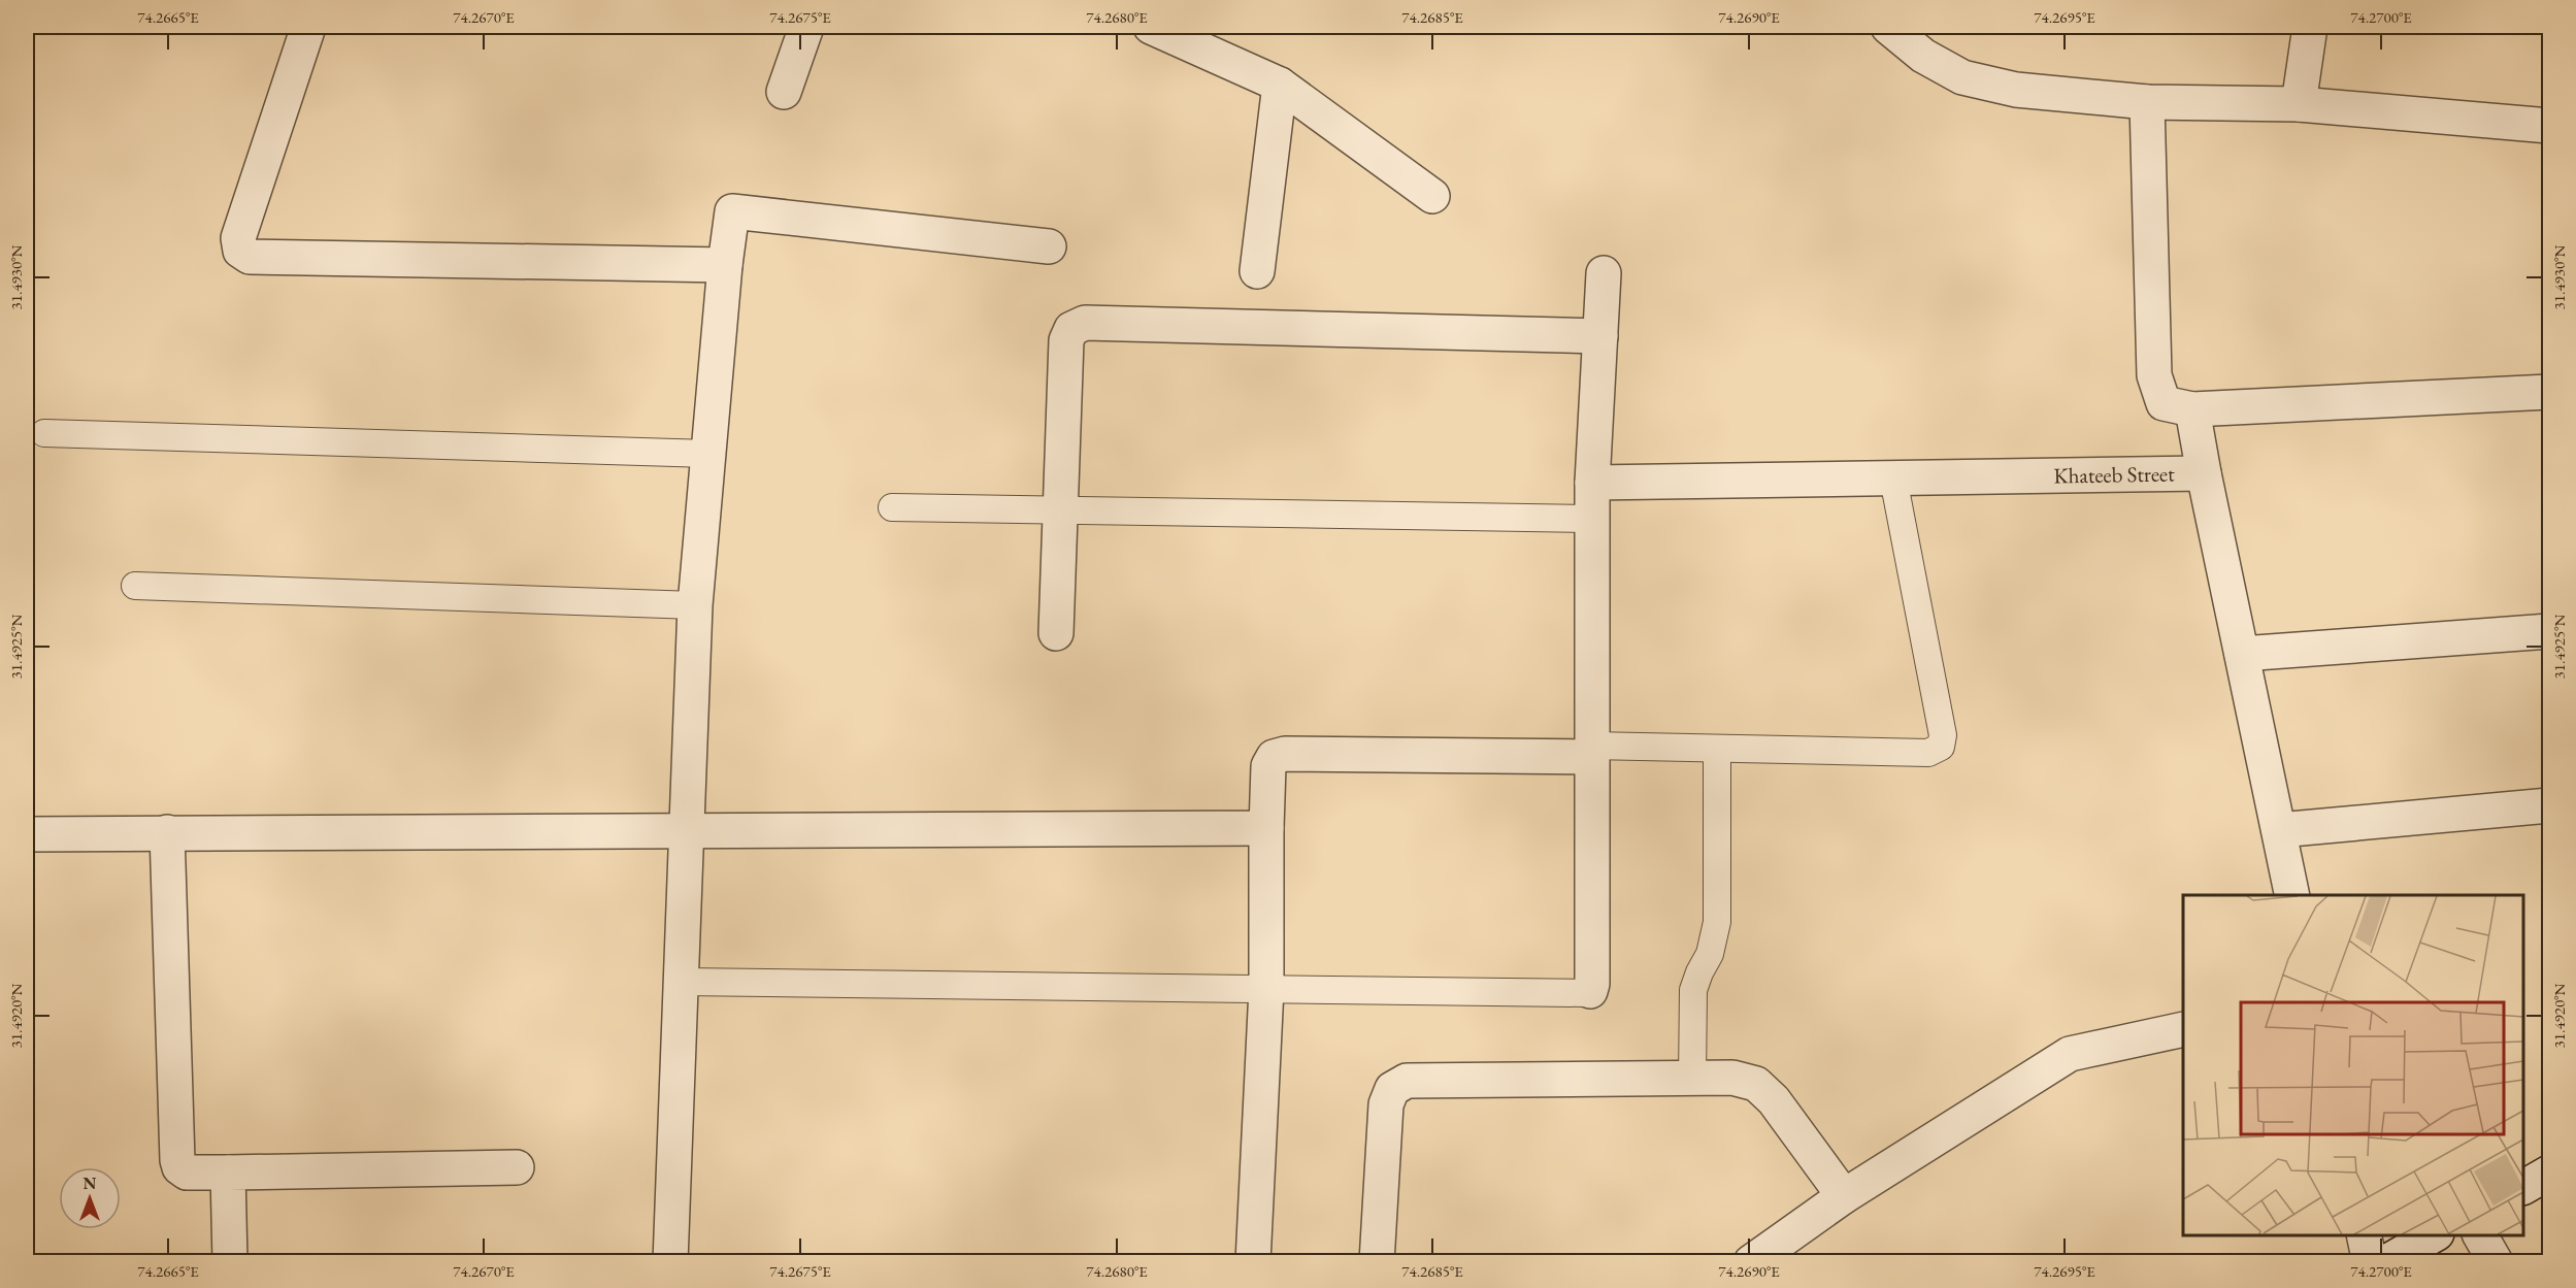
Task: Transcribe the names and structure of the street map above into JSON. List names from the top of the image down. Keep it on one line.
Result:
{"streets":{"street":["Khateeb Street"]},"north":"top","coordinates":["74.2665°E","74.2670°E","74.2675°E","74.2680°E","74.2685°E","74.2690°E","74.2695°E","74.2700°E","31.4930°N","31.4925°N","31.4920°N"]}
